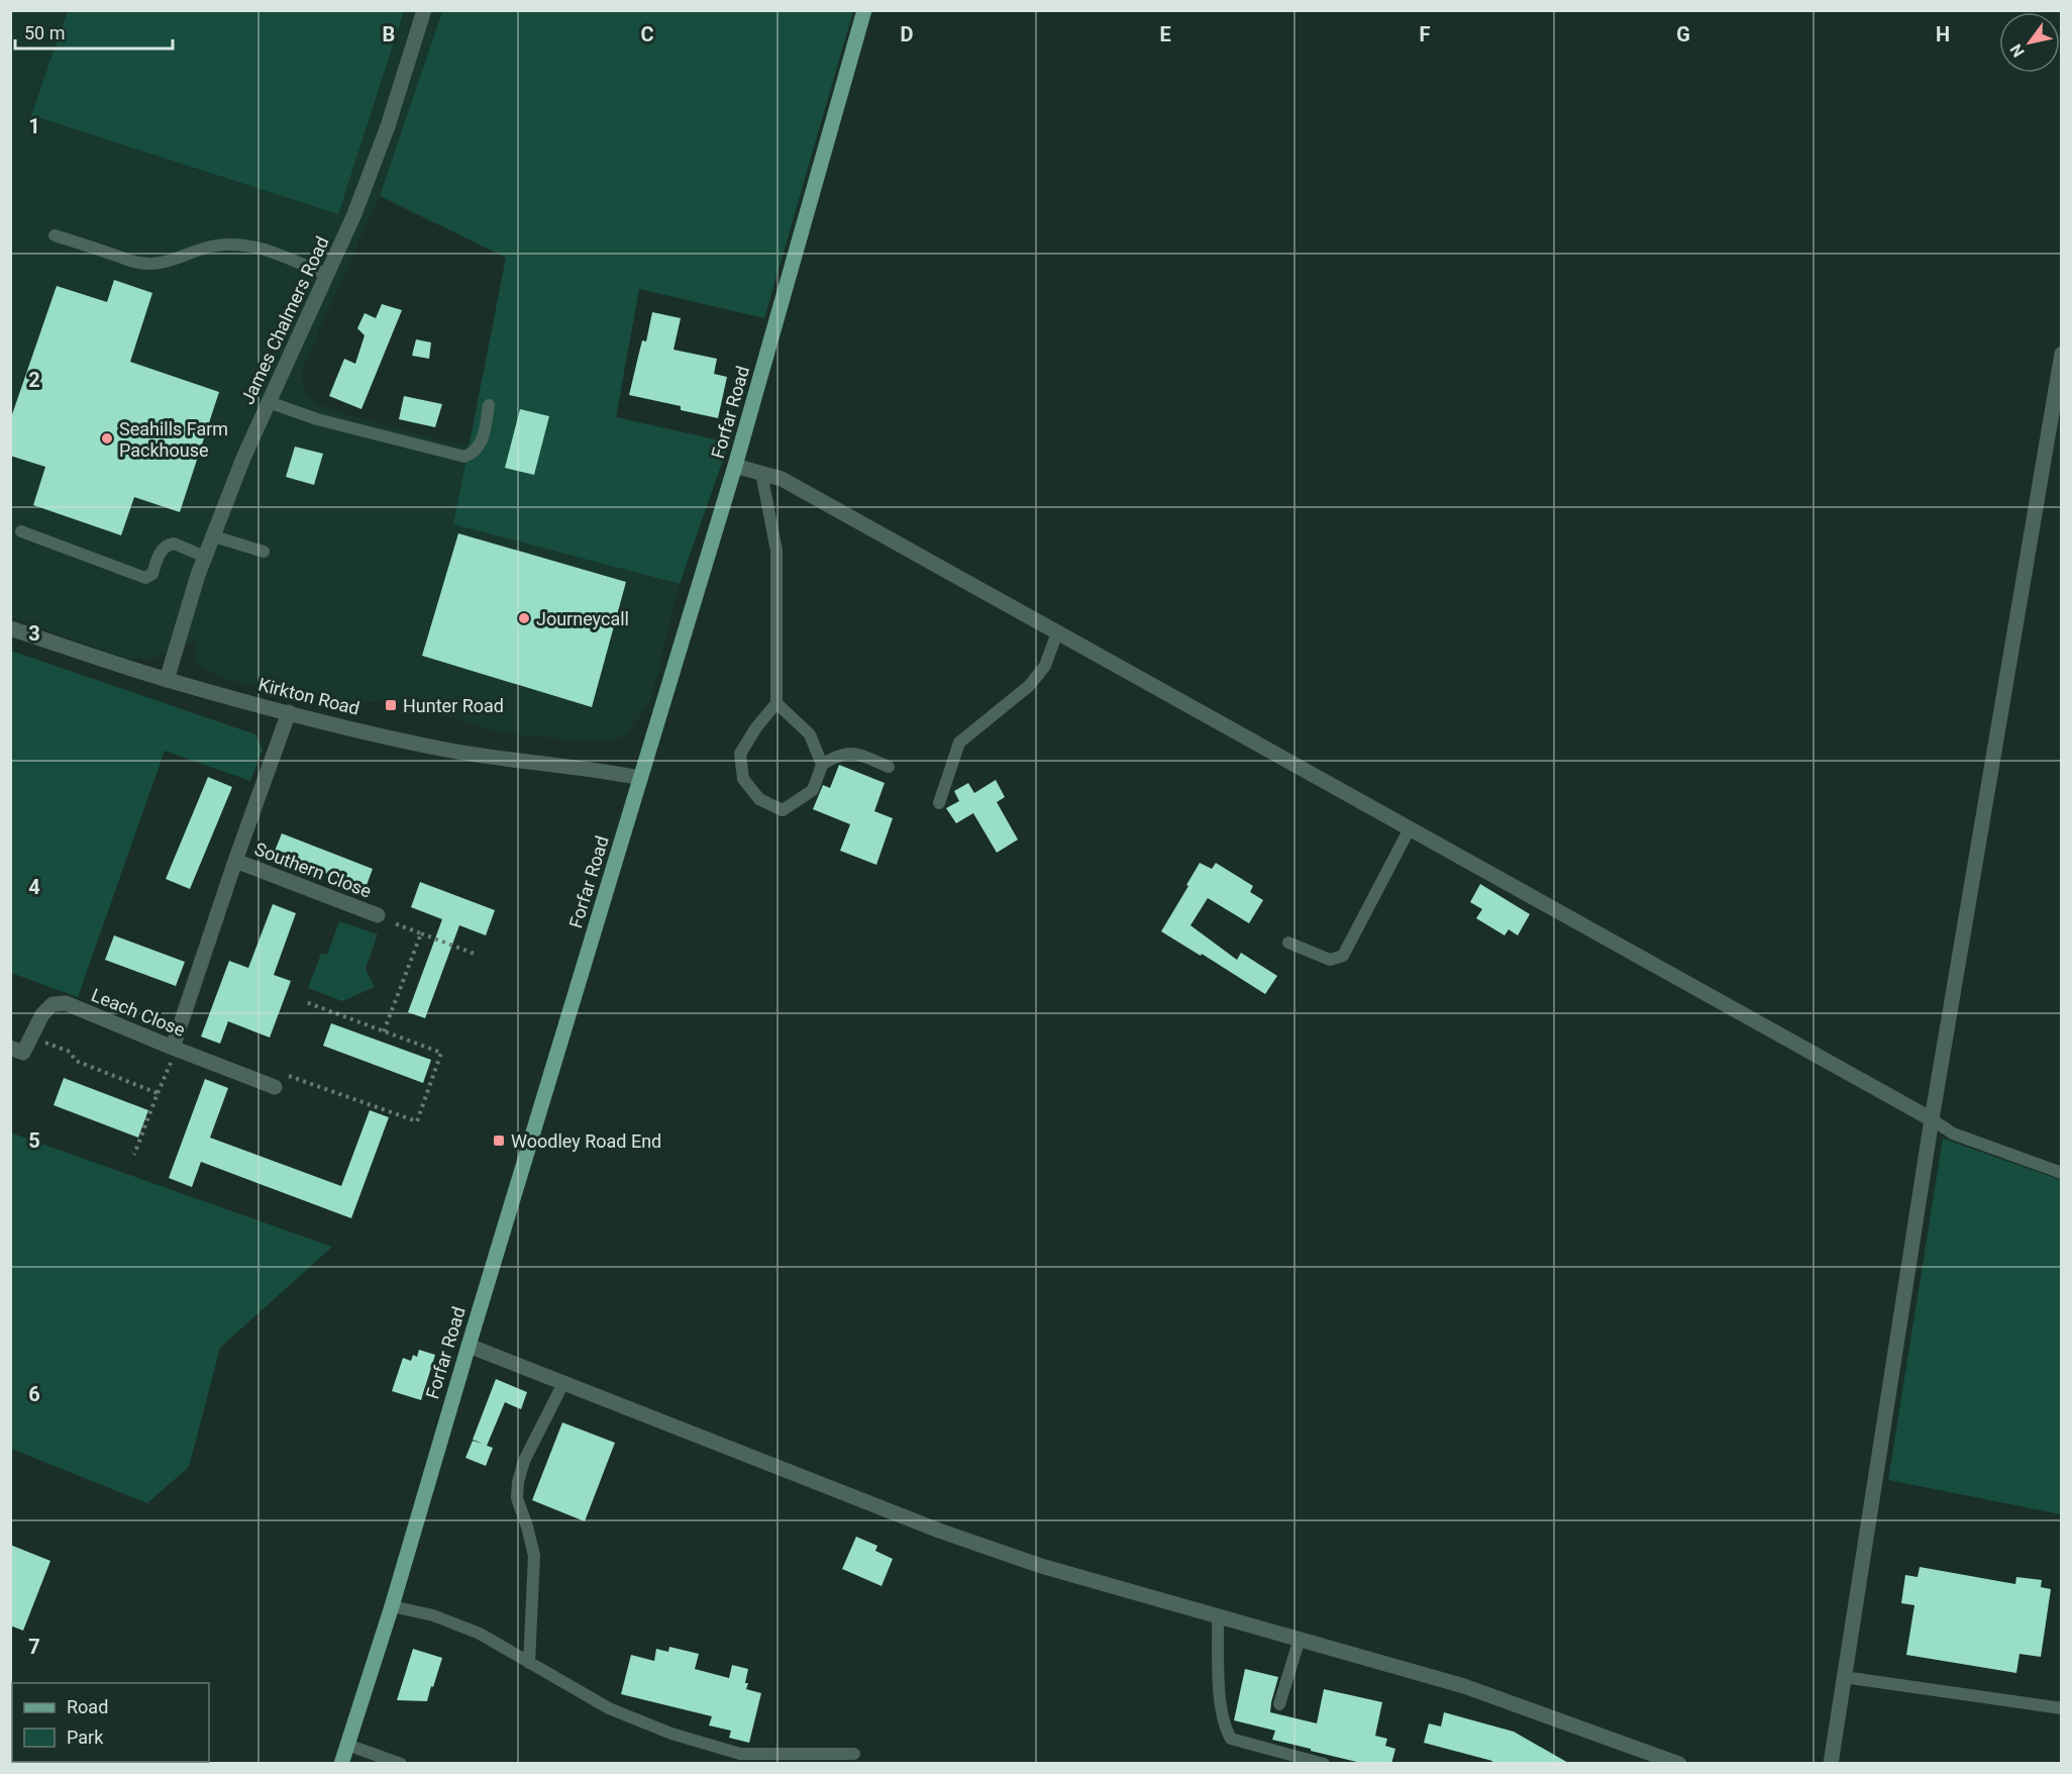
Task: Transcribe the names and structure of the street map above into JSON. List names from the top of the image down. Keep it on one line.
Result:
{"streets":{"main road":["Forfar Road"],"street":["James Chalmers Road","Kirkton Road","Southern Close","Leach Close"]},"crossings":[["James Chalmers Road","Kirkton Road"],["Forfar Road","Kirkton Road"]],"places":{"other":["Seahills Farm Packhouse","Journeycall"],"transit":["Hunter Road","Woodley Road End"]},"legend":["Road","Park"],"scale_bar":"50 m","north":"bottom left","grid":{"columns":["B","C","D","E","F","G","H"],"rows":["1","2","3","4","5","6","7"]}}
